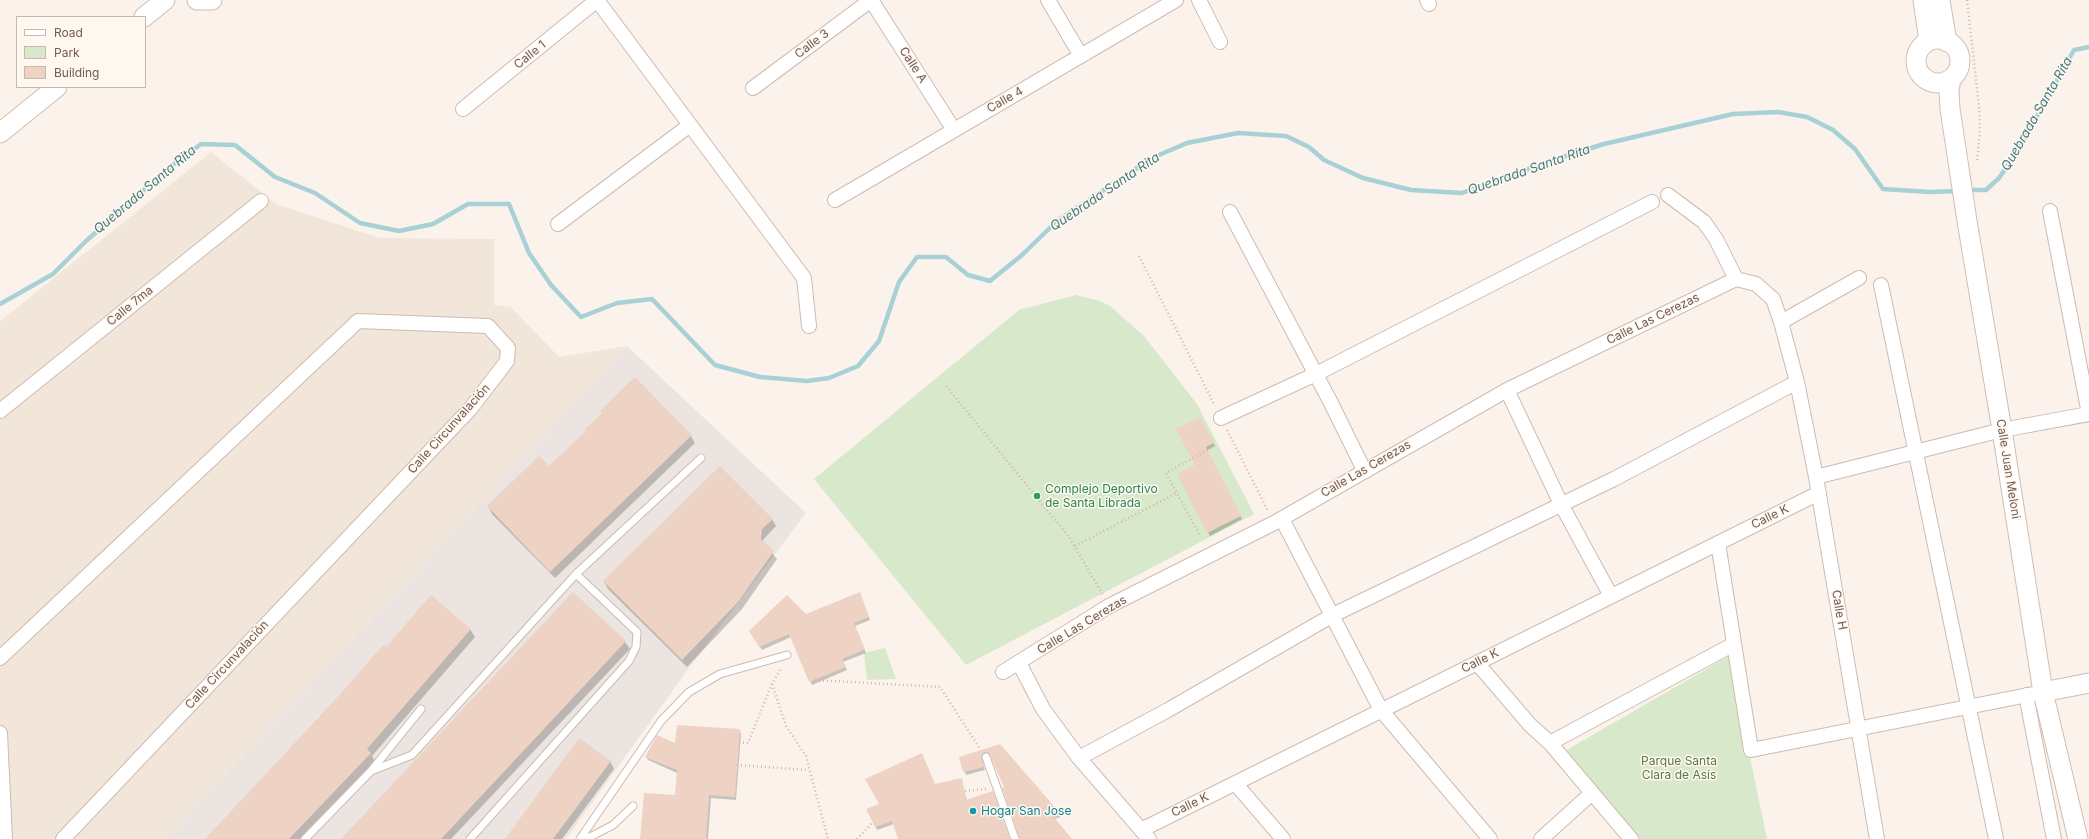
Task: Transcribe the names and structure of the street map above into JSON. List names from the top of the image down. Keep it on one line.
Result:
{"streets":{"main road":["Calle Juan Meloni"],"street":["Calle 3","Calle 1","Calle A","Calle 4","Calle 7ma","Calle Las Cerezas","Calle Circunvalación","Calle K","Calle H"]},"crossings":[["Calle 3","Calle A"],["Calle A","Calle 4"],["Calle Las Cerezas","Calle H"],["Calle K","Calle H"]],"water":["Quebrada Santa Rita"],"parks":["Parque Santa Clara de Asís"],"places":["Complejo Deportivo de Santa Librada","Hogar San Jose"],"legend":["Road","Park","Building"]}
